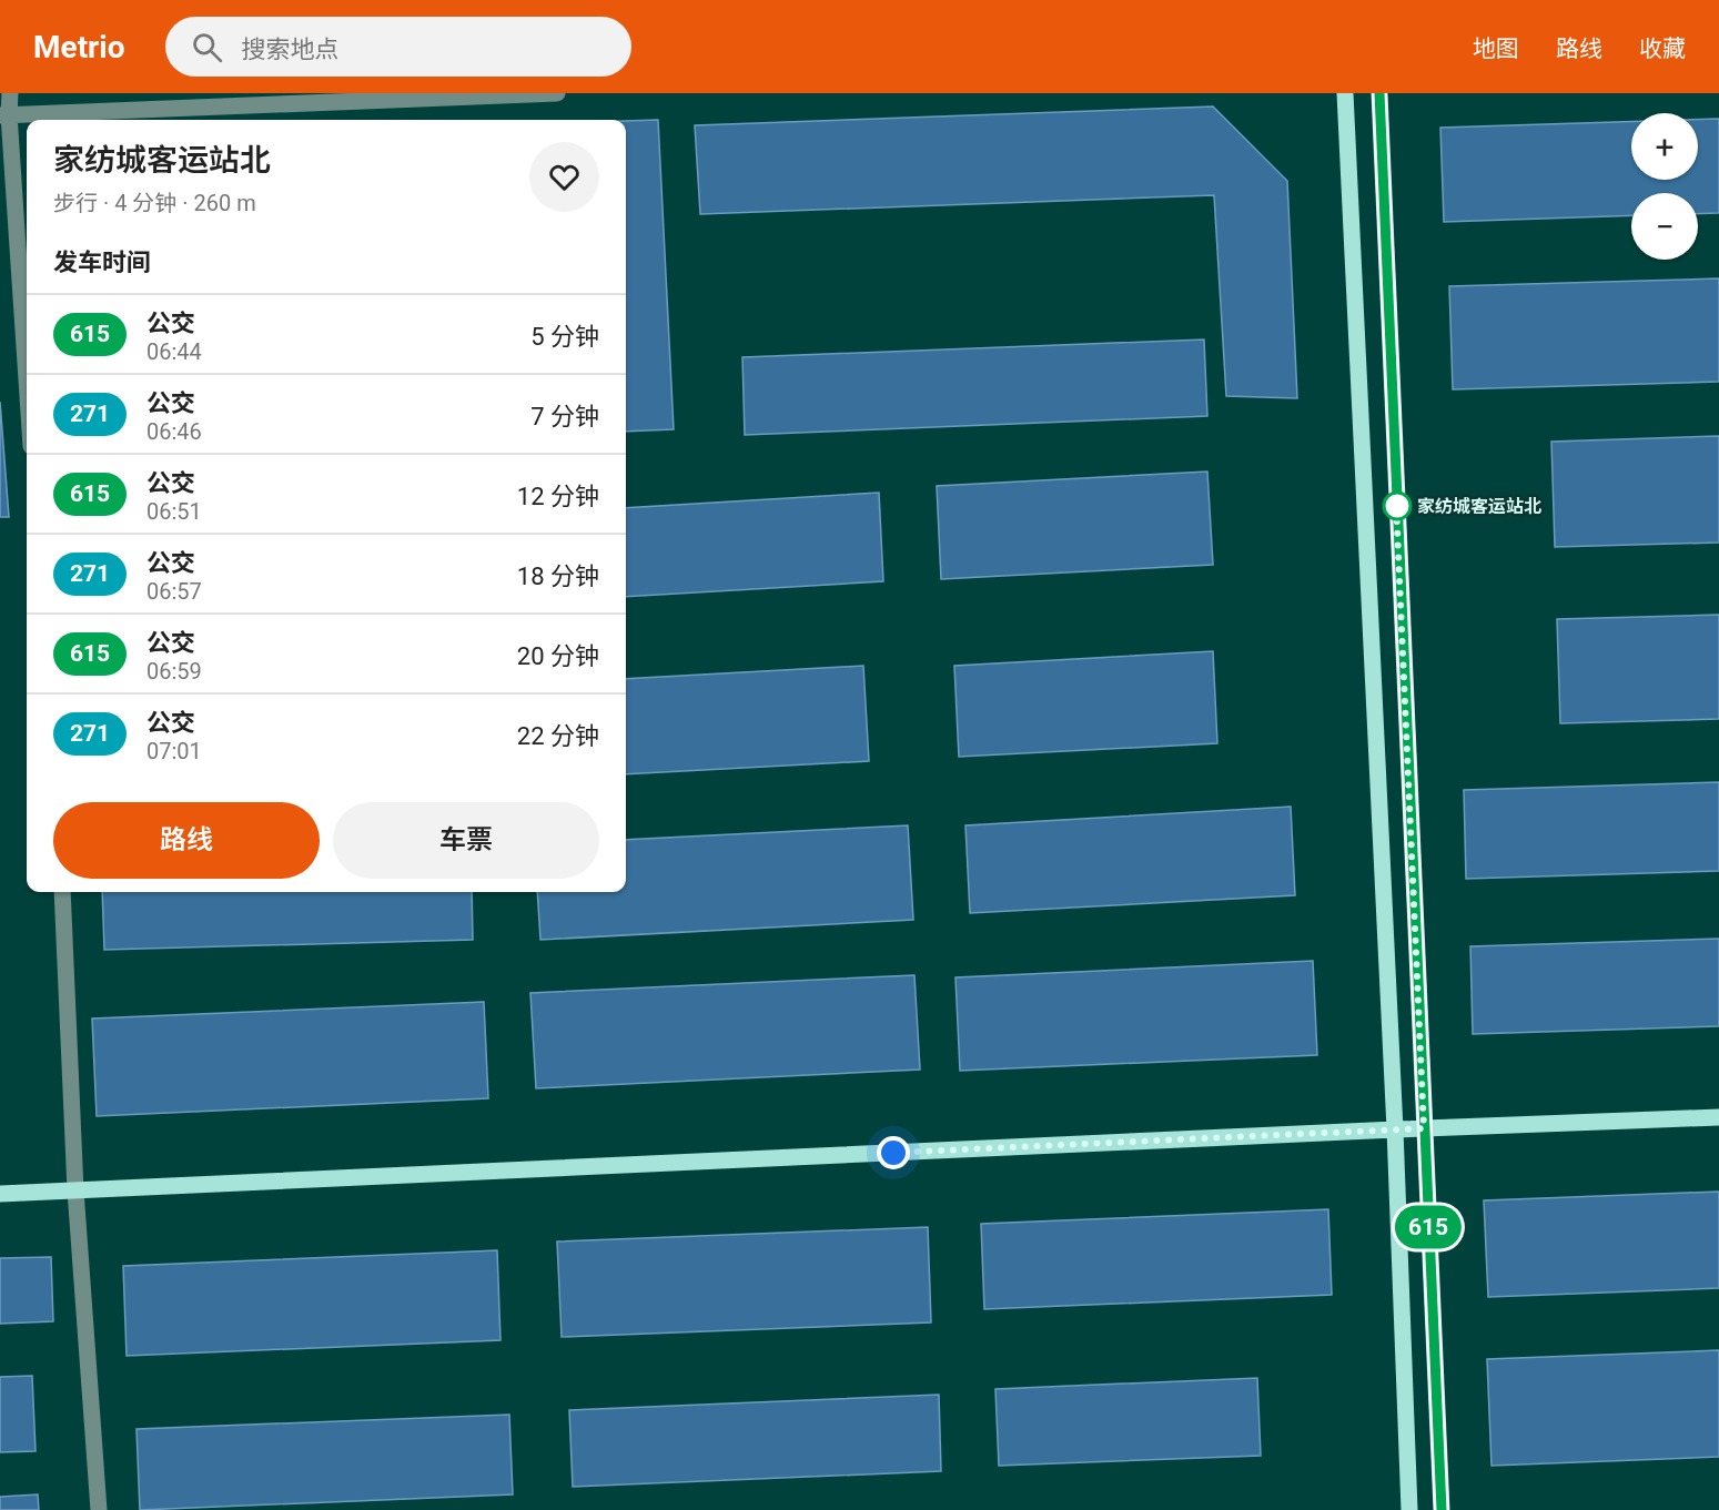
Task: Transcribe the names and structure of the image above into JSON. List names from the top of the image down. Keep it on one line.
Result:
{"places":["家纺城客运站北"],"lines":["bus line 615"],"page":{"header":"Metrio","search":"搜索地点","nav":["地图","路线","收藏"],"on_map":"615","map_buttons":["+","−"],"heading":[["家纺城客运站北","步行 · 4 分钟 · 260 m"],"发车时间"],"list":[{"mark":"615","name":"公交","note":"06:44","value":"5 分钟"},{"mark":"271","name":"公交","note":"06:46","value":"7 分钟"},{"mark":"615","name":"公交","note":"06:51","value":"12 分钟"},{"mark":"271","name":"公交","note":"06:57","value":"18 分钟"},{"mark":"615","name":"公交","note":"06:59","value":"20 分钟"},{"mark":"271","name":"公交","note":"07:01","value":"22 分钟"}],"buttons":["路线","车票"]}}
